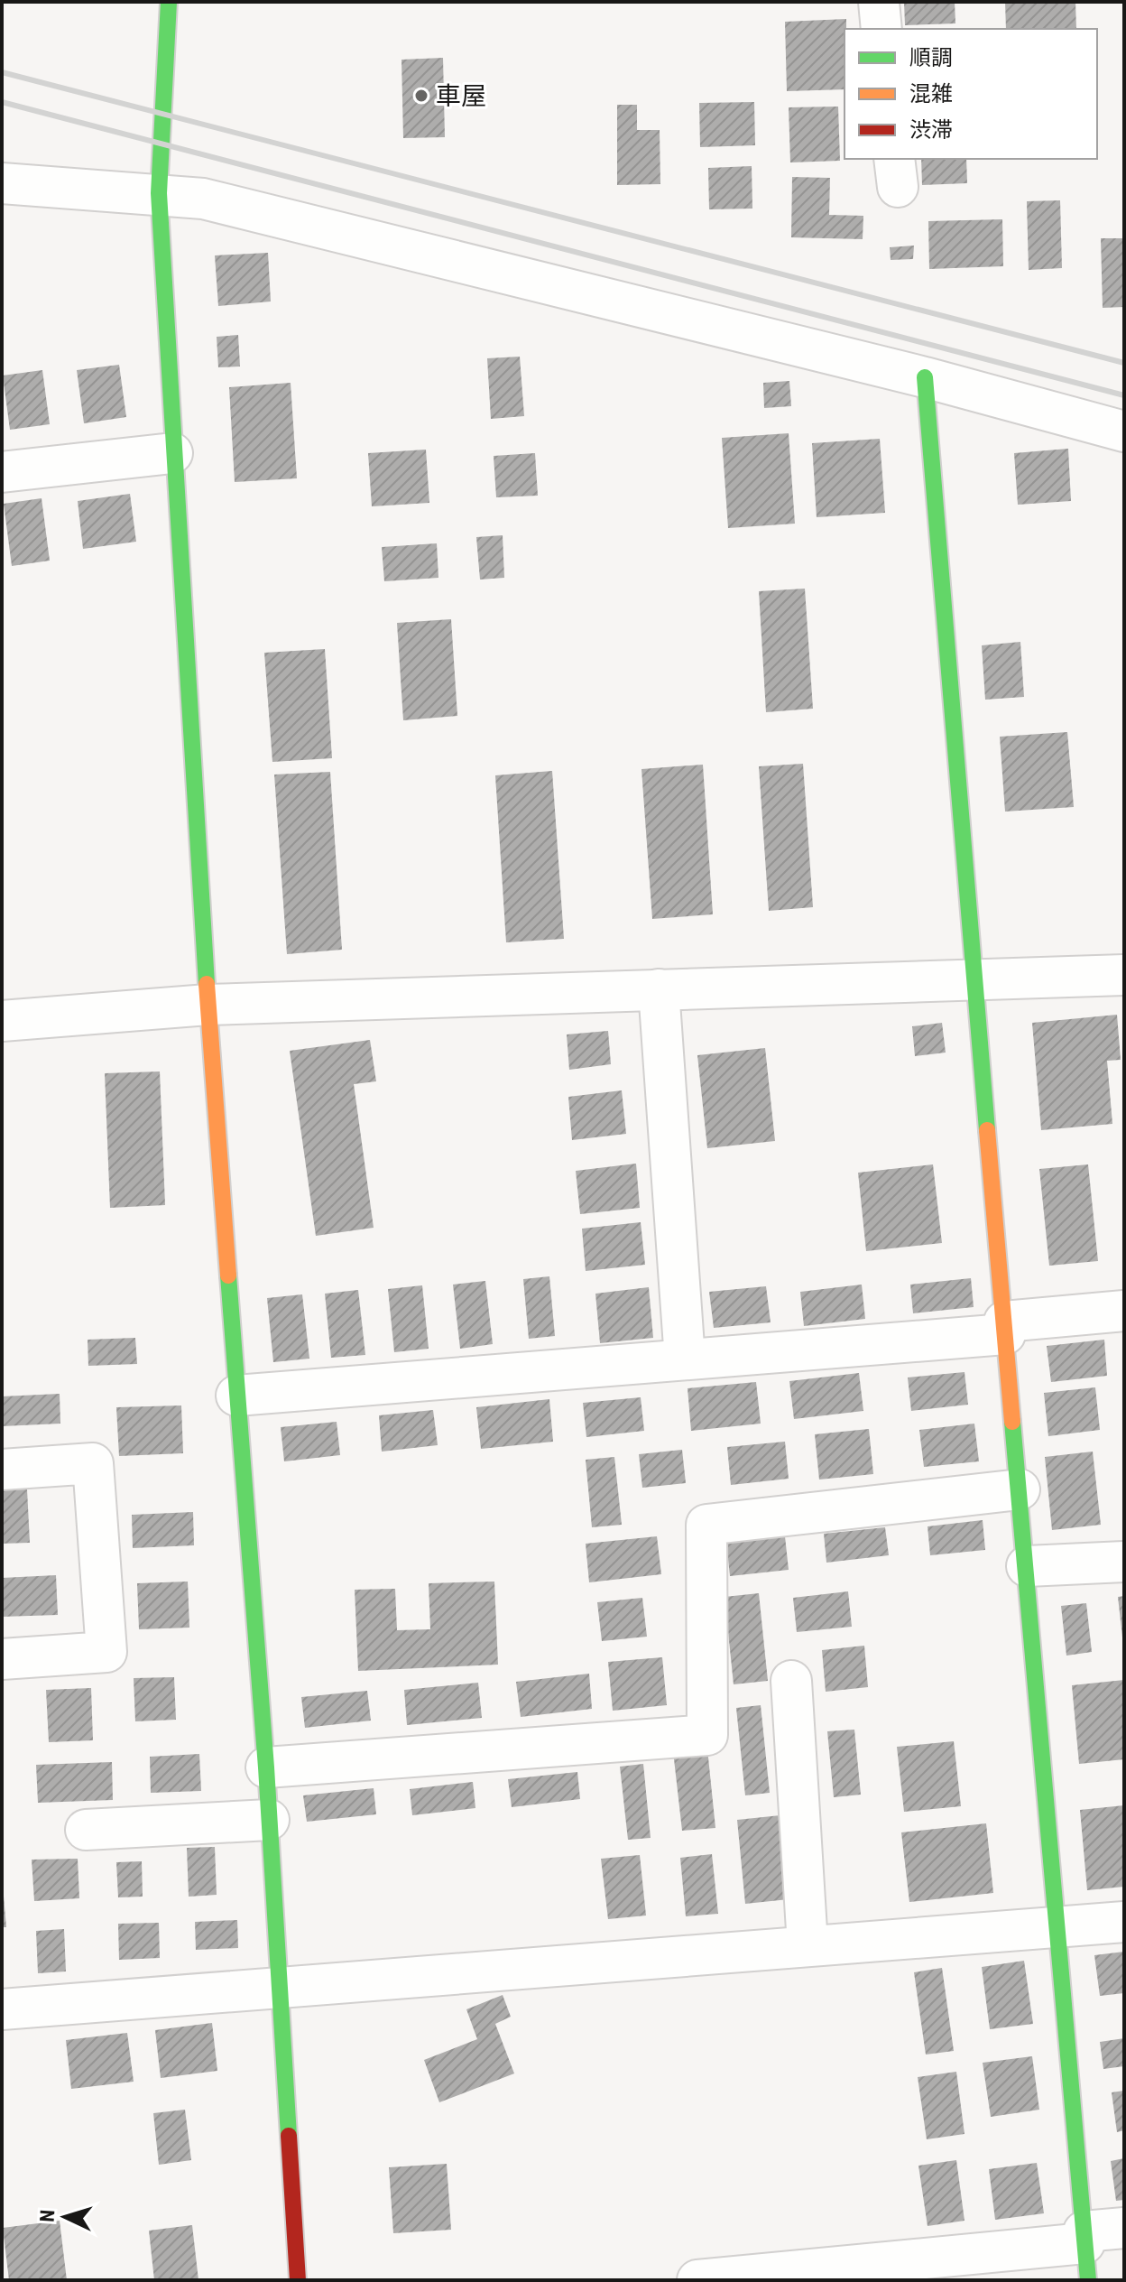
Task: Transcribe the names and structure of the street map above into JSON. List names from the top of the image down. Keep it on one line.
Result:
{"places":["車屋"],"legend":["順調","混雑","渋滞"],"north":"left"}
